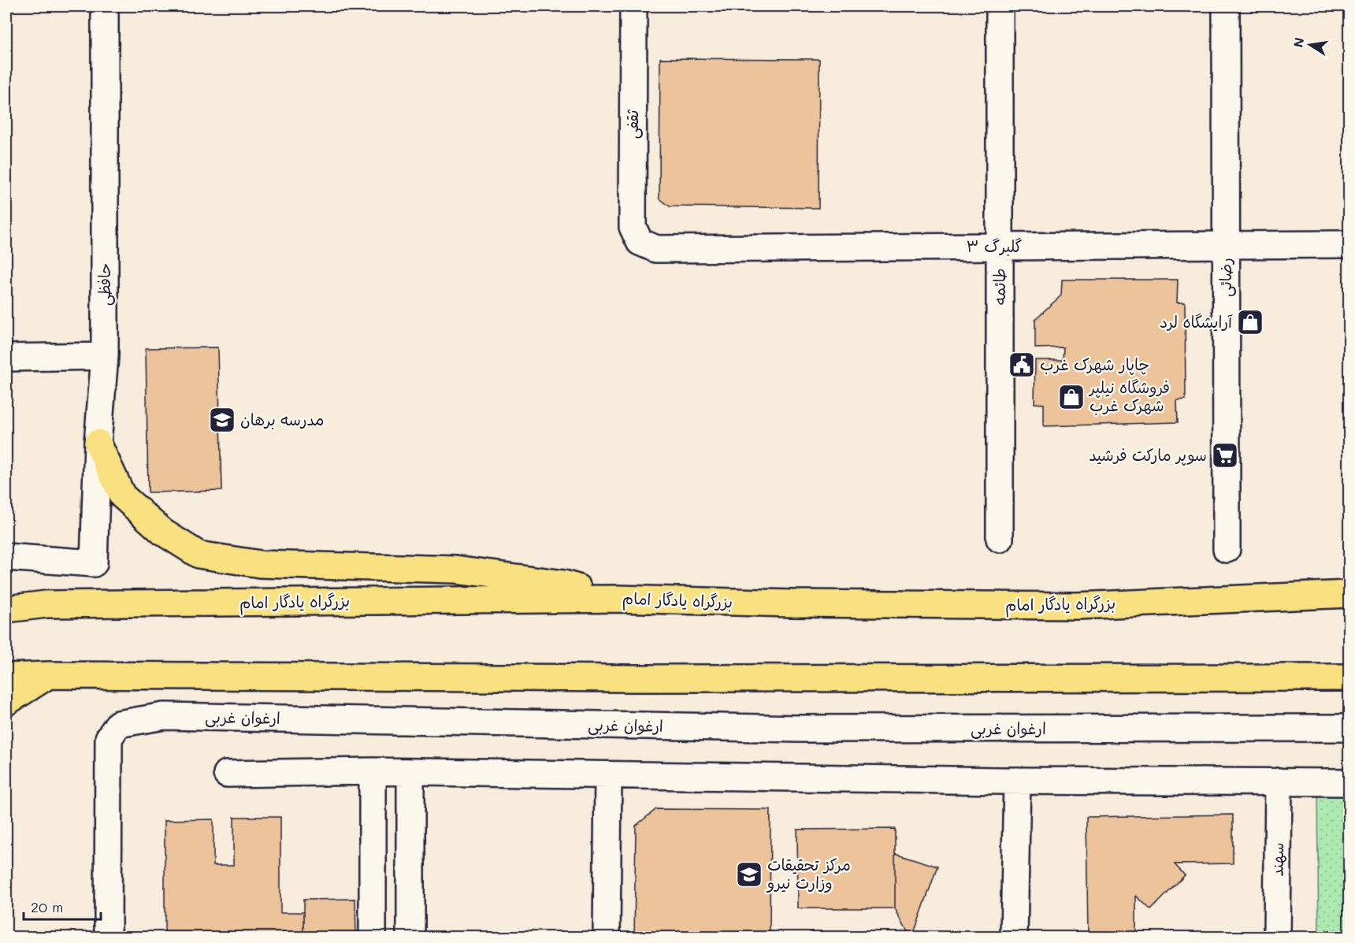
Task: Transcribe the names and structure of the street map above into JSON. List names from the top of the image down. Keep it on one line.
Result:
{"streets":{"highway":["بزرگراه یادگار امام"],"street":["ثقفی","گلبرگ ۳","رضائی","حافظی","طائمه","ارغوان غربی","سهند"]},"crossings":[["ثقفی","گلبرگ ۳"],["گلبرگ ۳","رضائی"],["گلبرگ ۳","طائمه"]],"places":{"shop":["آرایشگاه لرد","فروشگاه نیلپر شهرک غرب"],"public building":["چاپار شهرک غرب"],"school or university":["مدرسه برهان","مرکز تحقیقات وزارت نیرو"],"supermarket":["سوپر مارکت فرشید"]},"scale_bar":"20 m","north":"left"}
